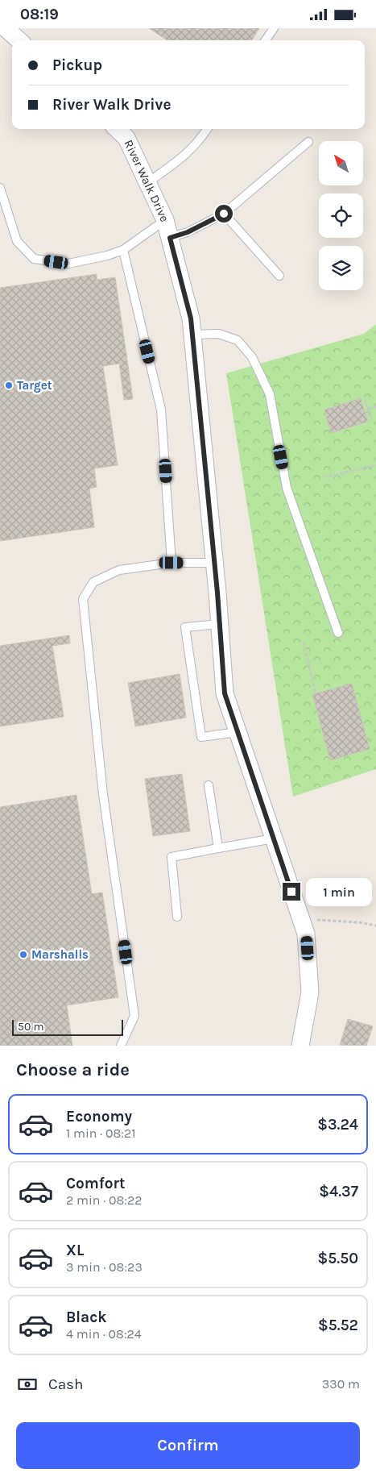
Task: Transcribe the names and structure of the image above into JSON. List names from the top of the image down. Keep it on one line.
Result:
{"streets":{"street":["River Walk Drive"]},"places":["Target","Marshalls"],"scale_bar":"50 m","north":"top left","page":{"status":"08:19","banner":["Pickup","River Walk Drive"],"bubble":"1 min","scale":"50 m","heading":"Choose a ride","list":[{"name":"Economy","note":"1 min · 08:21","value":"$3.24"},{"name":"Comfort","note":"2 min · 08:22","value":"$4.37"},{"name":"XL","note":"3 min · 08:23","value":"$5.50"},{"name":"Black","note":"4 min · 08:24","value":"$5.52"}],"pay":["Cash","330 m"],"buttons":"Confirm"}}
